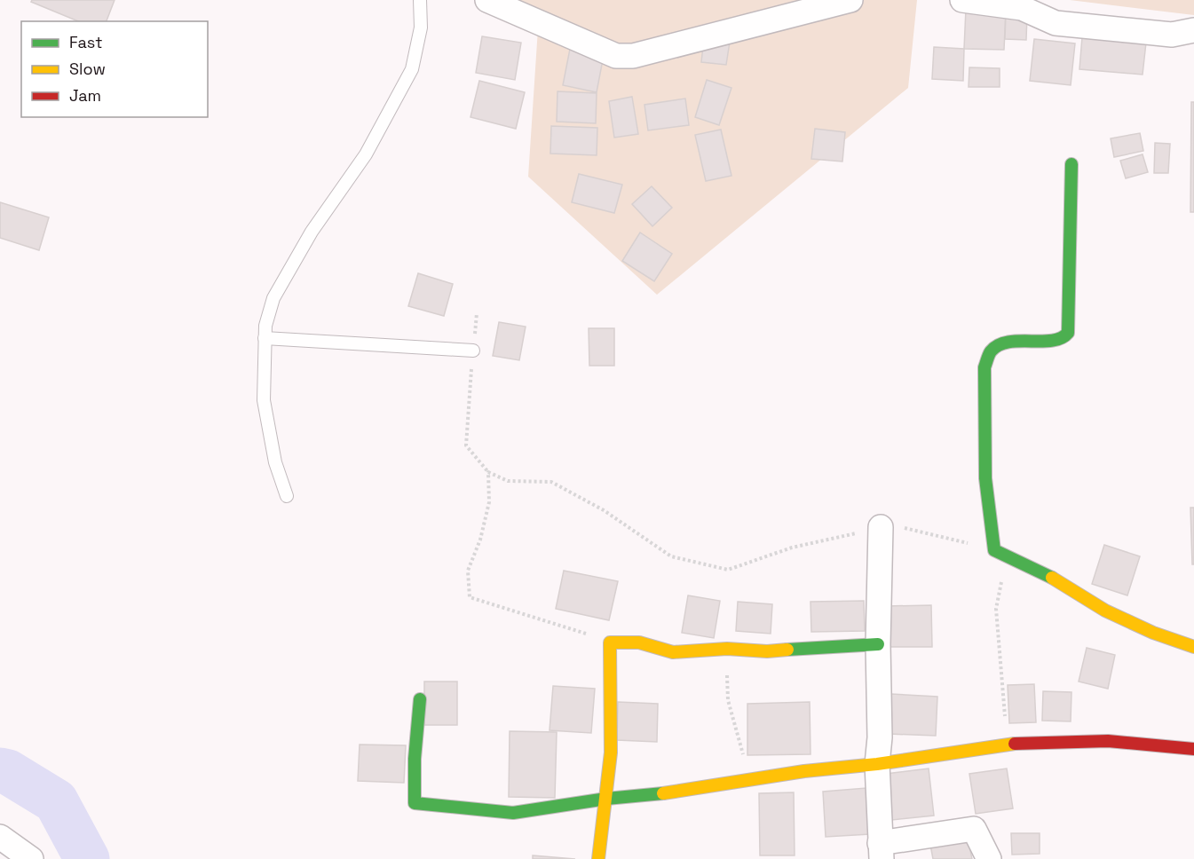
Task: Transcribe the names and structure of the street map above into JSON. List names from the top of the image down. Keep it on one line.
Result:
{"legend":["Fast","Slow","Jam"]}
